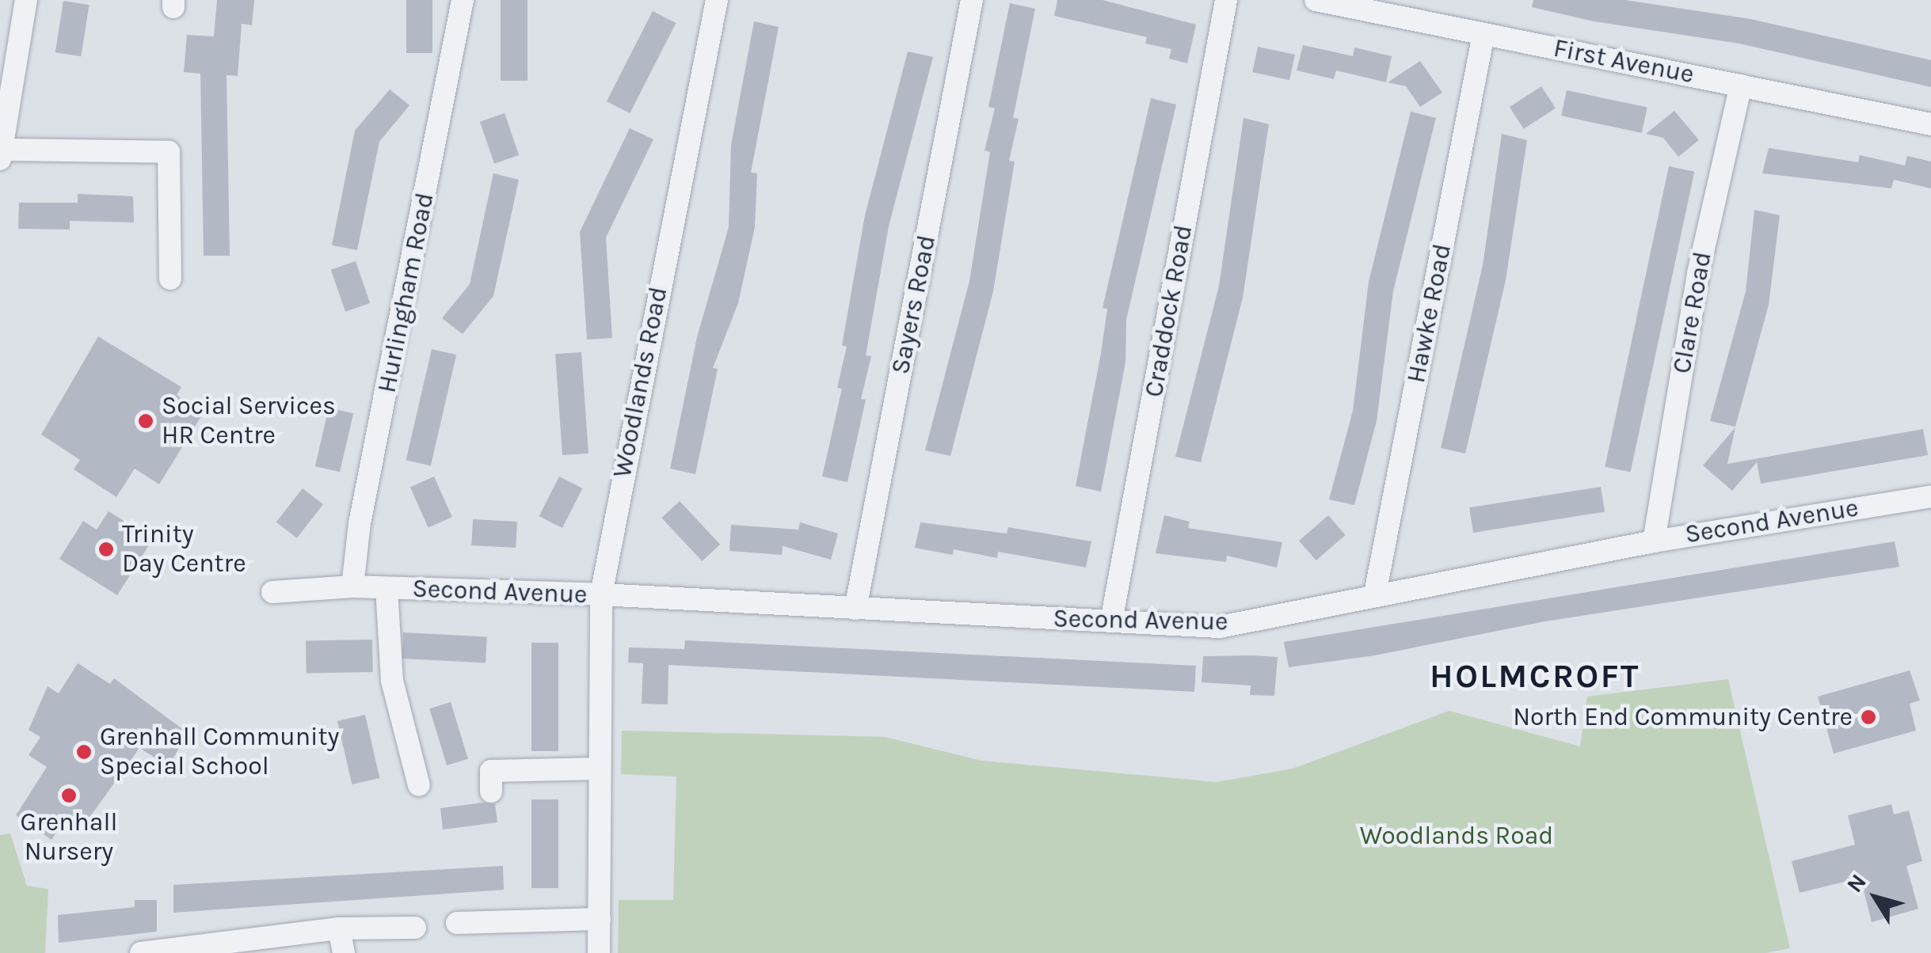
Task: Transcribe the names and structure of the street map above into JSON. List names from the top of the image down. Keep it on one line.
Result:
{"streets":{"street":["First Avenue","Hurlingham Road","Sayers Road","Craddock Road","Clare Road","Hawke Road","Woodlands Road","Second Avenue"]},"crossings":[["First Avenue","Clare Road"],["First Avenue","Hawke Road"],["Hurlingham Road","Second Avenue"],["Sayers Road","Second Avenue"],["Craddock Road","Second Avenue"],["Clare Road","Second Avenue"],["Hawke Road","Second Avenue"],["Woodlands Road","Second Avenue"]],"districts":["HOLMCROFT"],"parks":["Woodlands Road"],"places":["Social Services HR Centre","Trinity Day Centre","North End Community Centre","Grenhall Community Special School","Grenhall Nursery"],"north":"top left"}
